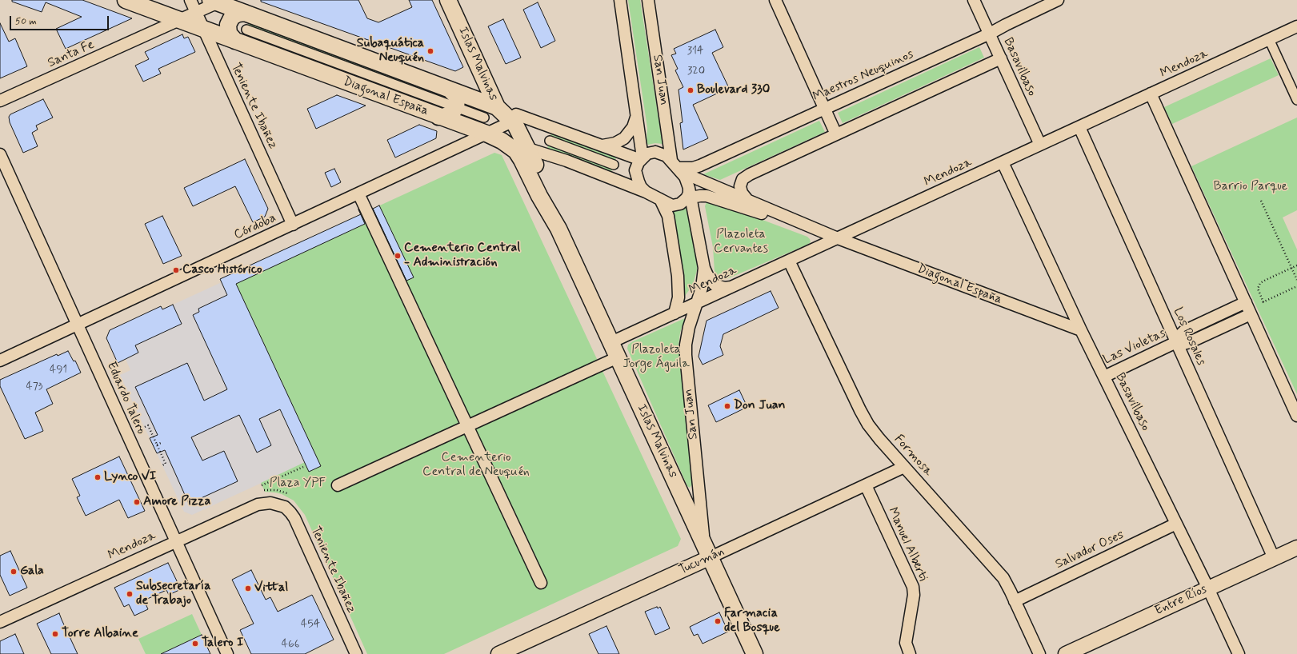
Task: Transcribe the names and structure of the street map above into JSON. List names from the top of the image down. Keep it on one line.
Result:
{"streets":{"main road":["Islas Malvinas","Diagonal España"],"street":["Santa Fe","Mendoza","Basavilbaso","Maestros Neuquinos","San Juan","Teniente Ibañez","Córdoba","Los Rosales","Las Violetas","Eduardo Talero","Formosa","Manuel Alberti","Salvador Oses","Tucumán","Entre Ríos"]},"crossings":[["Santa Fe","Diagonal España"],["Santa Fe","Teniente Ibañez"],["Islas Malvinas","Mendoza"],["Islas Malvinas","San Juan"],["Islas Malvinas","Diagonal España"],["Islas Malvinas","Córdoba"],["Islas Malvinas","Tucumán"],["Mendoza","Basavilbaso"],["Mendoza","San Juan"],["Mendoza","Diagonal España"],["Mendoza","Teniente Ibañez"],["Mendoza","Los Rosales"],["Mendoza","Eduardo Talero"],["Mendoza","Formosa"],["Basavilbaso","Maestros Neuquinos"],["Basavilbaso","Diagonal España"],["Basavilbaso","Las Violetas"],["Basavilbaso","Salvador Oses"],["Basavilbaso","Entre Ríos"],["Maestros Neuquinos","San Juan"],["Maestros Neuquinos","Diagonal España"],["San Juan","Diagonal España"],["Diagonal España","Teniente Ibañez"],["Diagonal España","Córdoba"],["Teniente Ibañez","Córdoba"],["Córdoba","Eduardo Talero"],["Los Rosales","Las Violetas"],["Los Rosales","Entre Ríos"],["Formosa","Salvador Oses"],["Formosa","Tucumán"],["Manuel Alberti","Tucumán"]],"parks":["Barrio Parque","Plazoleta Cervantes","Plazoleta Jorge Águila","Cementerio Central de Neuquén","Plaza YPF"],"places":["Subaquática Neuquén","Boulevard 330","Cementerio Central - Administración","Casco Histórico","Don Juan","Lynco VI","Amore Pizza","Gala","Vittal","Subsecretaría de Trabajo","Farmacia del Bosque","Torre Albaine","Talero I"],"house_numbers":["314","320","491","473","454","466"],"scale_bar":"50 m"}
